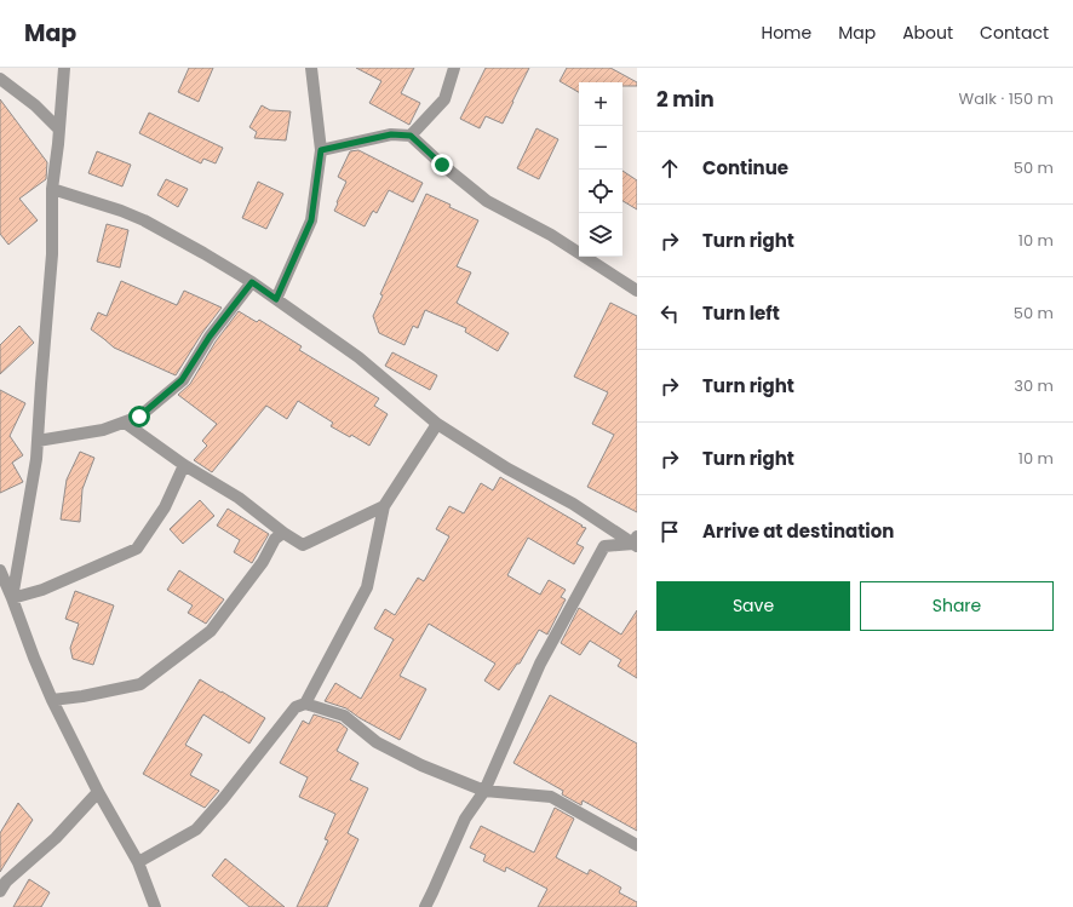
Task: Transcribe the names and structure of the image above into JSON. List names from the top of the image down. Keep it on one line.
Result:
{"page":{"header":"Map","nav":["Home","Map","About","Contact"],"heading":["2 min","Walk · 150 m"],"map_buttons":["+","−"],"list":[["Continue","50 m"],["Turn right","10 m"],["Turn left","50 m"],["Turn right","30 m"],["Turn right","10 m"],"Arrive at destination"],"buttons":["Save","Share"]}}
